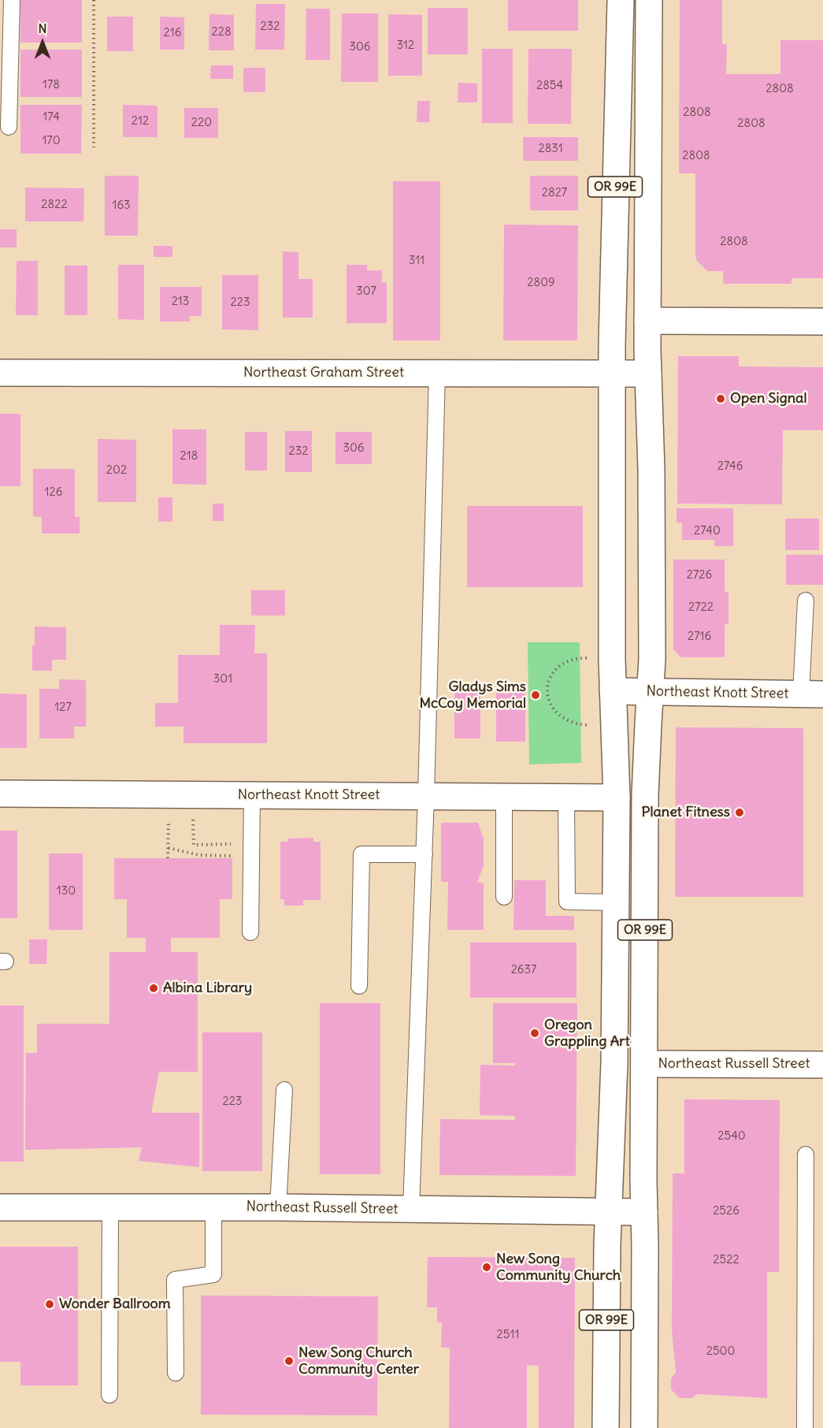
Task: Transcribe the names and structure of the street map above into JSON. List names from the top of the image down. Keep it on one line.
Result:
{"streets":{"main road":["OR 99E","Northeast Graham Street","Northeast Knott Street","Northeast Russell Street"]},"crossings":[["OR 99E","Northeast Graham Street"],["OR 99E","Northeast Knott Street"],["OR 99E","Northeast Russell Street"]],"places":["Open Signal","Gladys Sims McCoy Memorial","Planet Fitness","Albina Library","Oregon Grappling Art","New Song Community Church","Wonder Ballroom","New Song Church Community Center"],"house_numbers":["232","228","216","312","306","178","2854","2808","2808","174","212","220","2808","170","2831","2808","2827","2822","163","2808","311","2809","307","213","223","306","232","218","2746","202","126","2740","2726","2722","2716","301","127","130","2637","223","2540","2526","2522","2511","2500"],"north":"top"}
